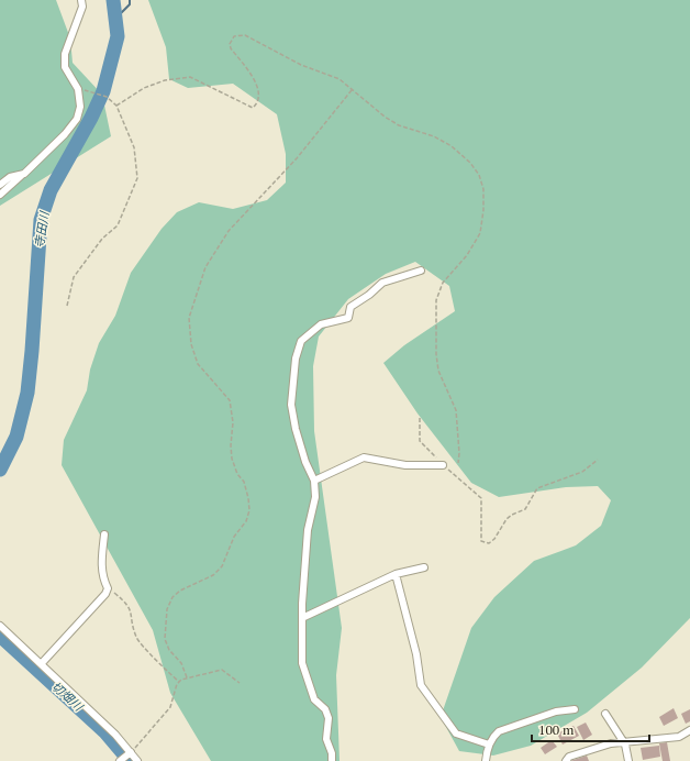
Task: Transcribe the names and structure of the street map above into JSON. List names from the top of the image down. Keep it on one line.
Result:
{"water":["寺田川","切畑川"],"scale_bar":"100 m"}
